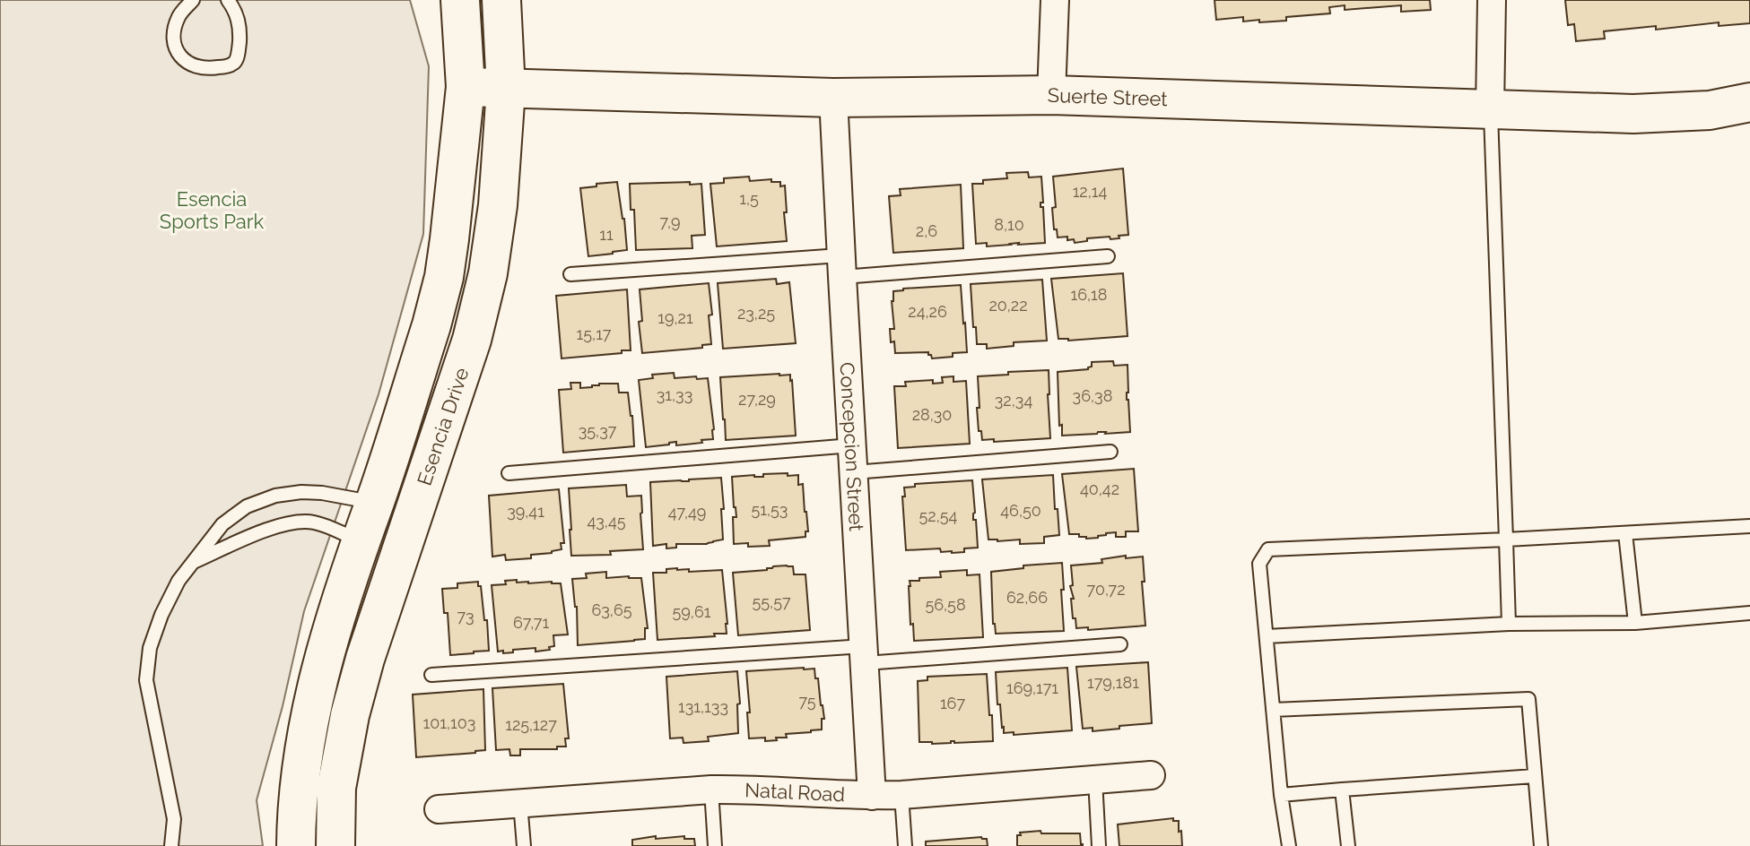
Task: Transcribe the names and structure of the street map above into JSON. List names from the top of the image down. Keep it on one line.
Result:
{"streets":{"street":["Suerte Street","Esencia Drive","Concepcion Street","Natal Road"]},"crossings":[["Suerte Street","Esencia Drive"],["Suerte Street","Concepcion Street"],["Concepcion Street","Natal Road"]],"parks":["Esencia Sports Park"],"house_numbers":["12,14","1,5","7,9","8,10","2,6","11","16,18","20,22","24,26","23,25","19,21","15,17","31,33","36,38","27,29","32,34","28,30","35,37","40,42","51,53","46,50","39,41","47,49","52,54","43,45","70,72","62,66","55,57","56,58","63,65","59,61","73","67,71","179,181","169,171","75","167","131,133","101,103","125,127"]}
